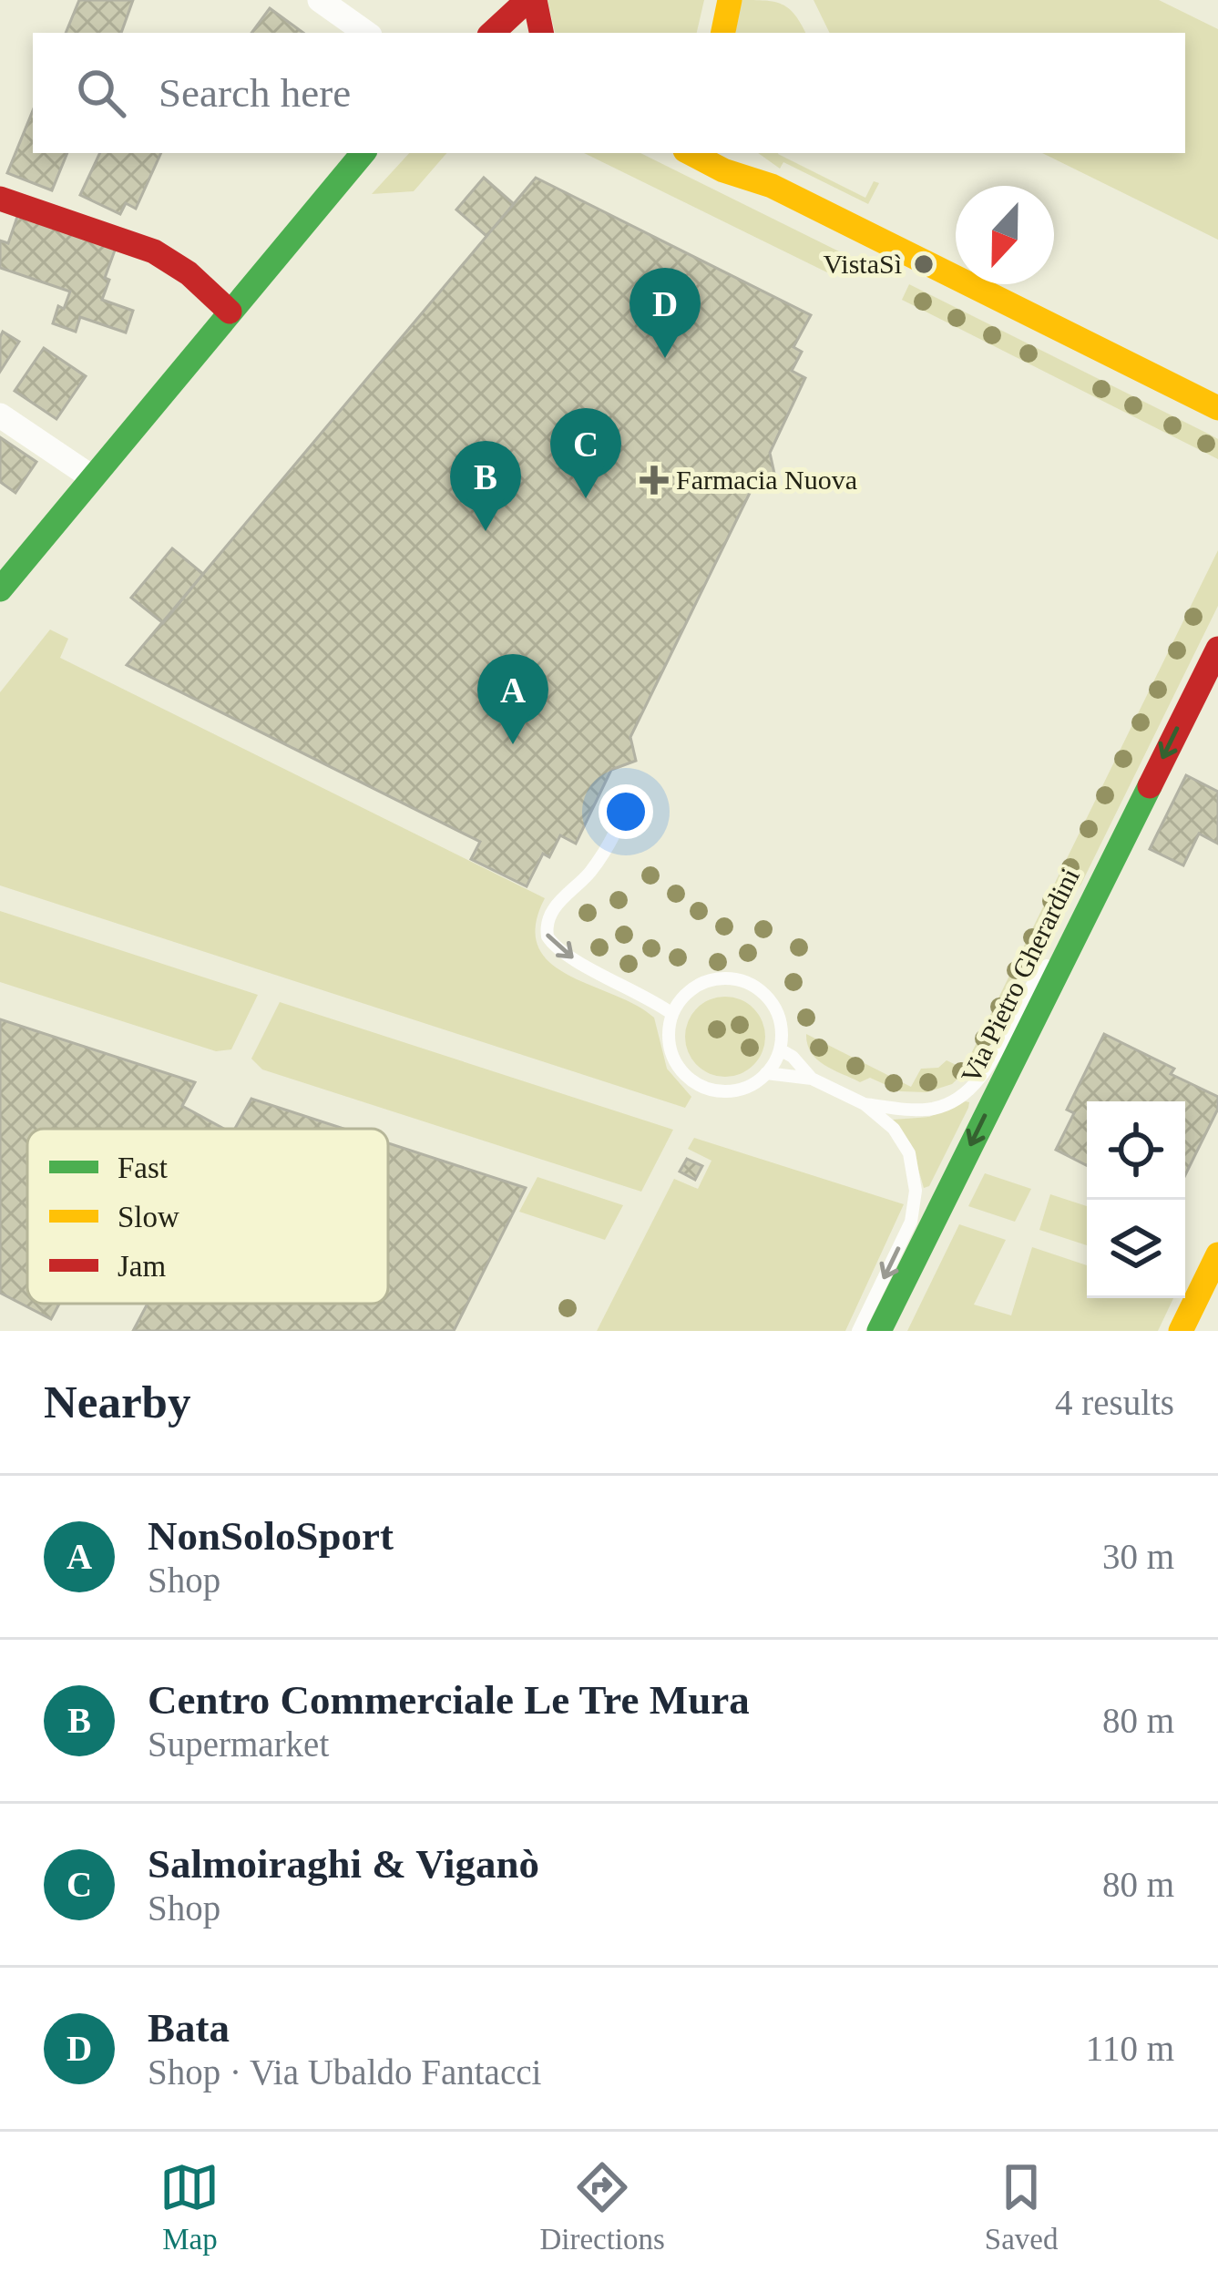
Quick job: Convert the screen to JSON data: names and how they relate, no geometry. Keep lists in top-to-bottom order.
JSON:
{
  "streets": {
    "street": ["Via Pietro Gherardini"]
  },
  "one_way": ["Via Pietro Gherardini"],
  "places": {
    "other": ["VistaSì"],
    "health": ["Farmacia Nuova"]
  },
  "legend": ["Fast", "Slow", "Jam"],
  "north": "bottom",
  "page": {
    "search": "Search here",
    "pins": [
      "D",
      "C",
      "B",
      "A"
    ],
    "heading": ["Nearby", "4 results"],
    "list": [
      {
        "mark": "A",
        "name": "NonSoloSport",
        "note": "Shop",
        "value": "30 m"
      },
      {
        "mark": "B",
        "name": "Centro Commerciale Le Tre Mura",
        "note": "Supermarket",
        "value": "80 m"
      },
      {
        "mark": "C",
        "name": "Salmoiraghi & Viganò",
        "note": "Shop",
        "value": "80 m"
      },
      {
        "mark": "D",
        "name": "Bata",
        "note": "Shop · Via Ubaldo Fantacci",
        "value": "110 m"
      }
    ],
    "nav": ["Map", "Directions", "Saved"]
  }
}
